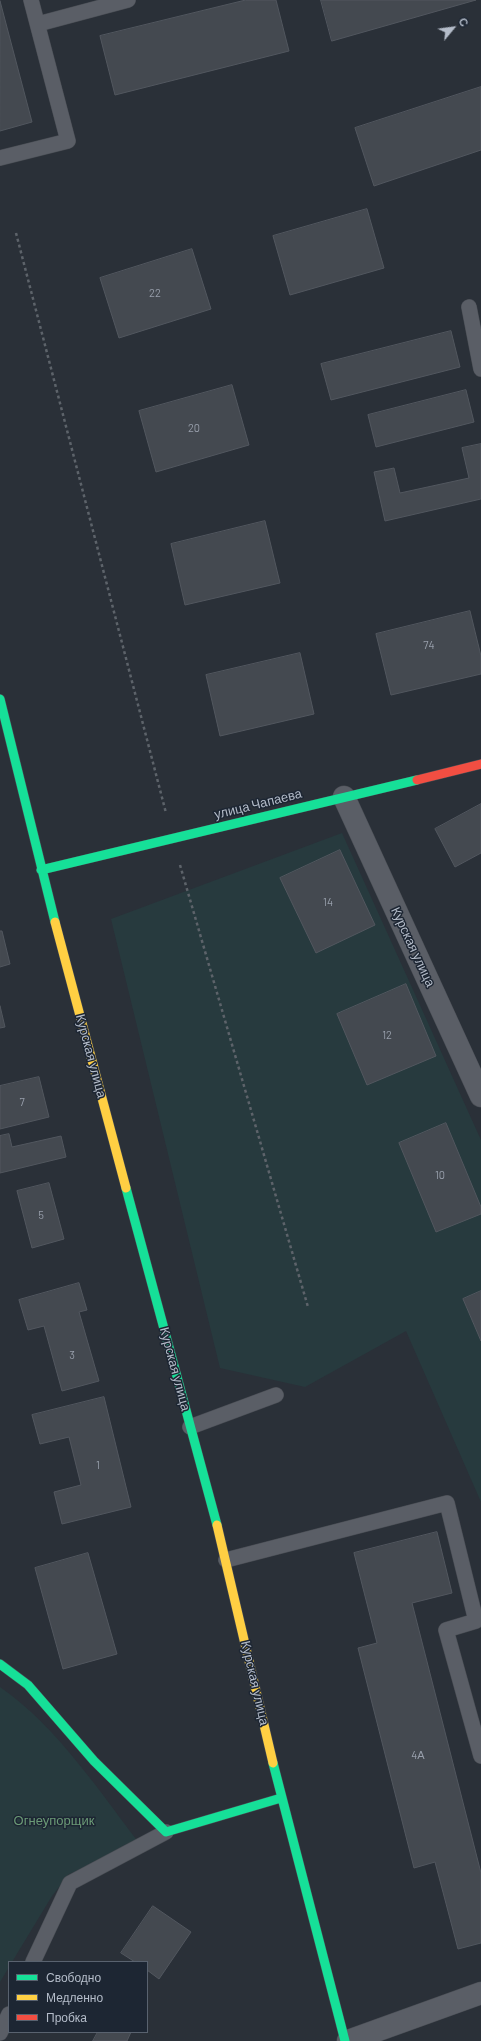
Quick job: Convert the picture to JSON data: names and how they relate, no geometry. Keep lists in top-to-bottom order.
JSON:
{
  "streets": {
    "street": ["улица Чапаева", "Курская улица"]
  },
  "crossings": [
    ["улица Чапаева", "Курская улица"]
  ],
  "parks": ["Огнеупорщик"],
  "house_numbers": [
    "22",
    "20",
    "74",
    "14",
    "12",
    "7",
    "10",
    "5",
    "3",
    "1",
    "4А"
  ],
  "legend": ["Свободно", "Медленно", "Пробка"],
  "north": "top right"
}
